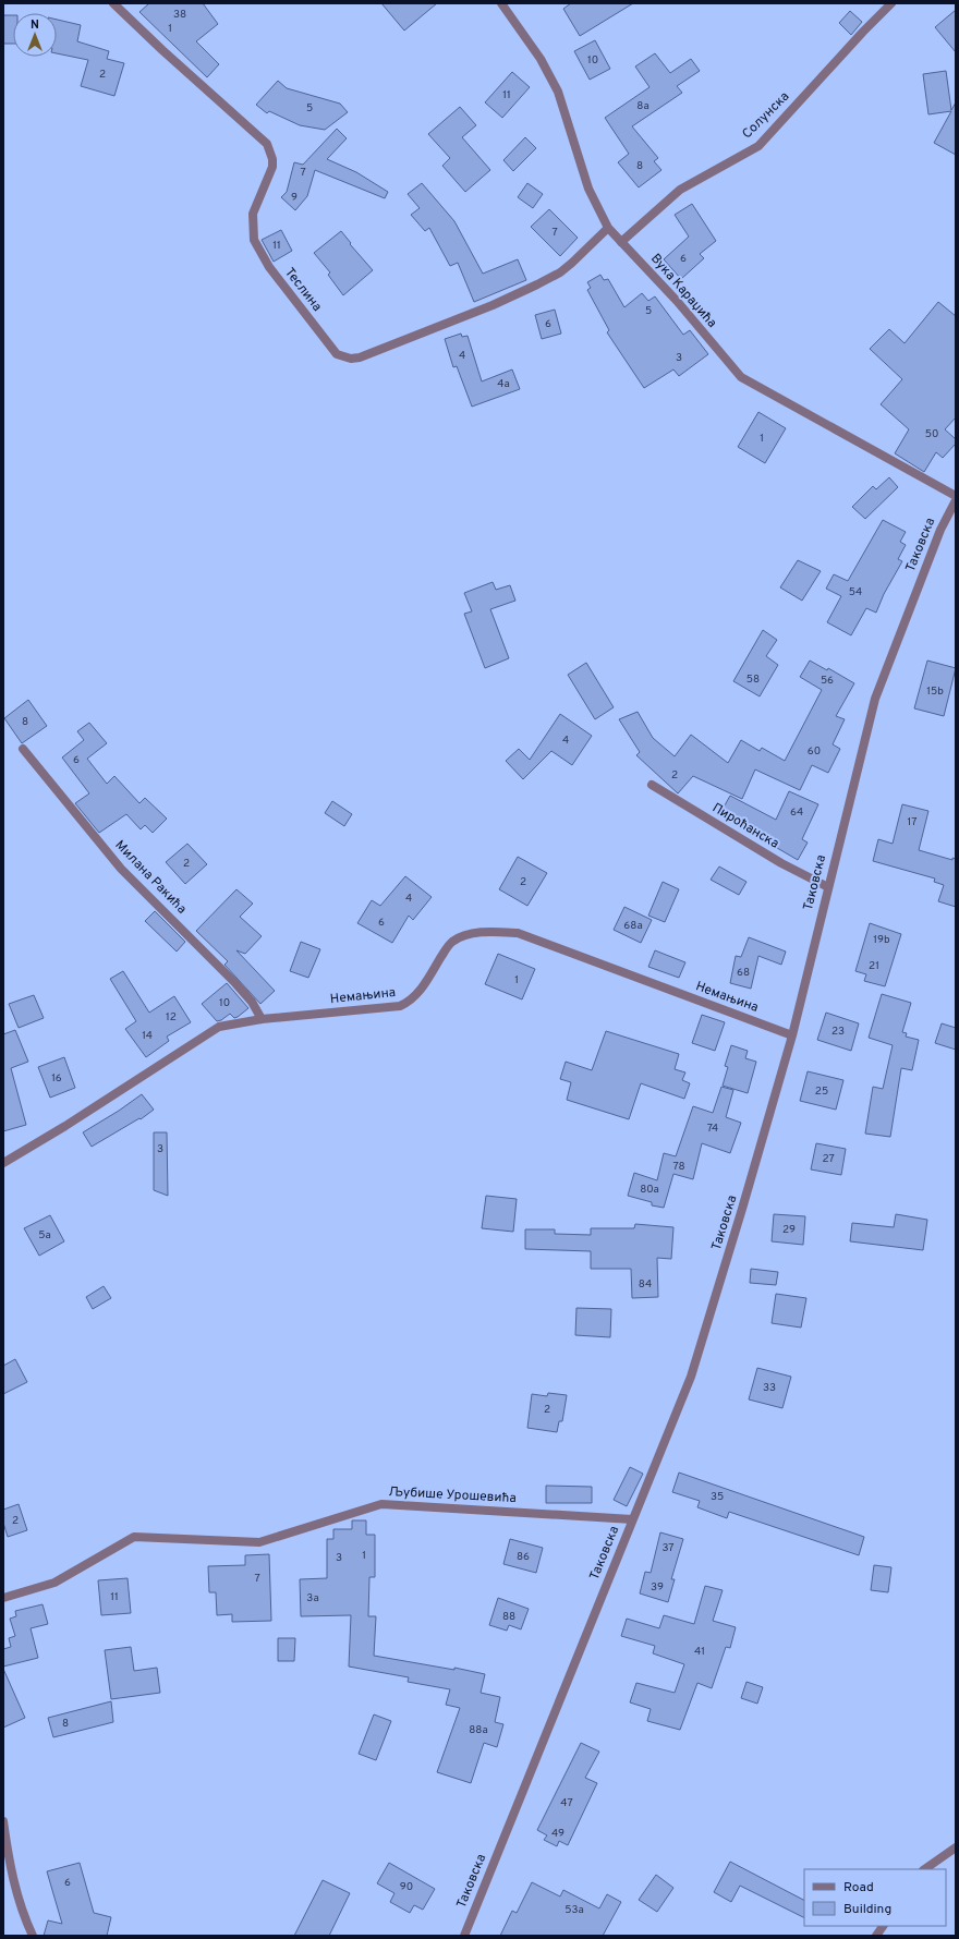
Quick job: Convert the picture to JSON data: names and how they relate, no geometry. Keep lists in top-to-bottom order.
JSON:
{
  "streets": {
    "street": [
      "Солунска",
      "Теслина",
      "Вука Караџића",
      "Таковска",
      "Пироћанска",
      "Милана Ракића",
      "Немањина",
      "Љубише Урошевића"
    ]
  },
  "crossings": [
    ["Солунска", "Вука Караџића"],
    ["Теслина", "Вука Караџића"],
    ["Таковска", "Пироћанска"],
    ["Таковска", "Немањина"],
    ["Таковска", "Љубише Урошевића"],
    ["Милана Ракића", "Немањина"]
  ],
  "house_numbers": [
    "38",
    "1",
    "10",
    "2",
    "11",
    "8a",
    "5",
    "8",
    "7",
    "9",
    "7",
    "11",
    "6",
    "5",
    "6",
    "4",
    "3",
    "4a",
    "50",
    "1",
    "54",
    "58",
    "56",
    "15b",
    "8",
    "4",
    "60",
    "6",
    "2",
    "64",
    "17",
    "2",
    "2",
    "4",
    "6",
    "68a",
    "19b",
    "21",
    "68",
    "1",
    "10",
    "12",
    "23",
    "14",
    "16",
    "25",
    "74",
    "3",
    "27",
    "78",
    "80a",
    "29",
    "5a",
    "84",
    "33",
    "2",
    "35",
    "2",
    "37",
    "1",
    "86",
    "3",
    "7",
    "39",
    "11",
    "3a",
    "88",
    "41",
    "8",
    "88a",
    "47",
    "49",
    "6",
    "90",
    "53a"
  ],
  "legend": ["Road", "Building"],
  "north": "top"
}
